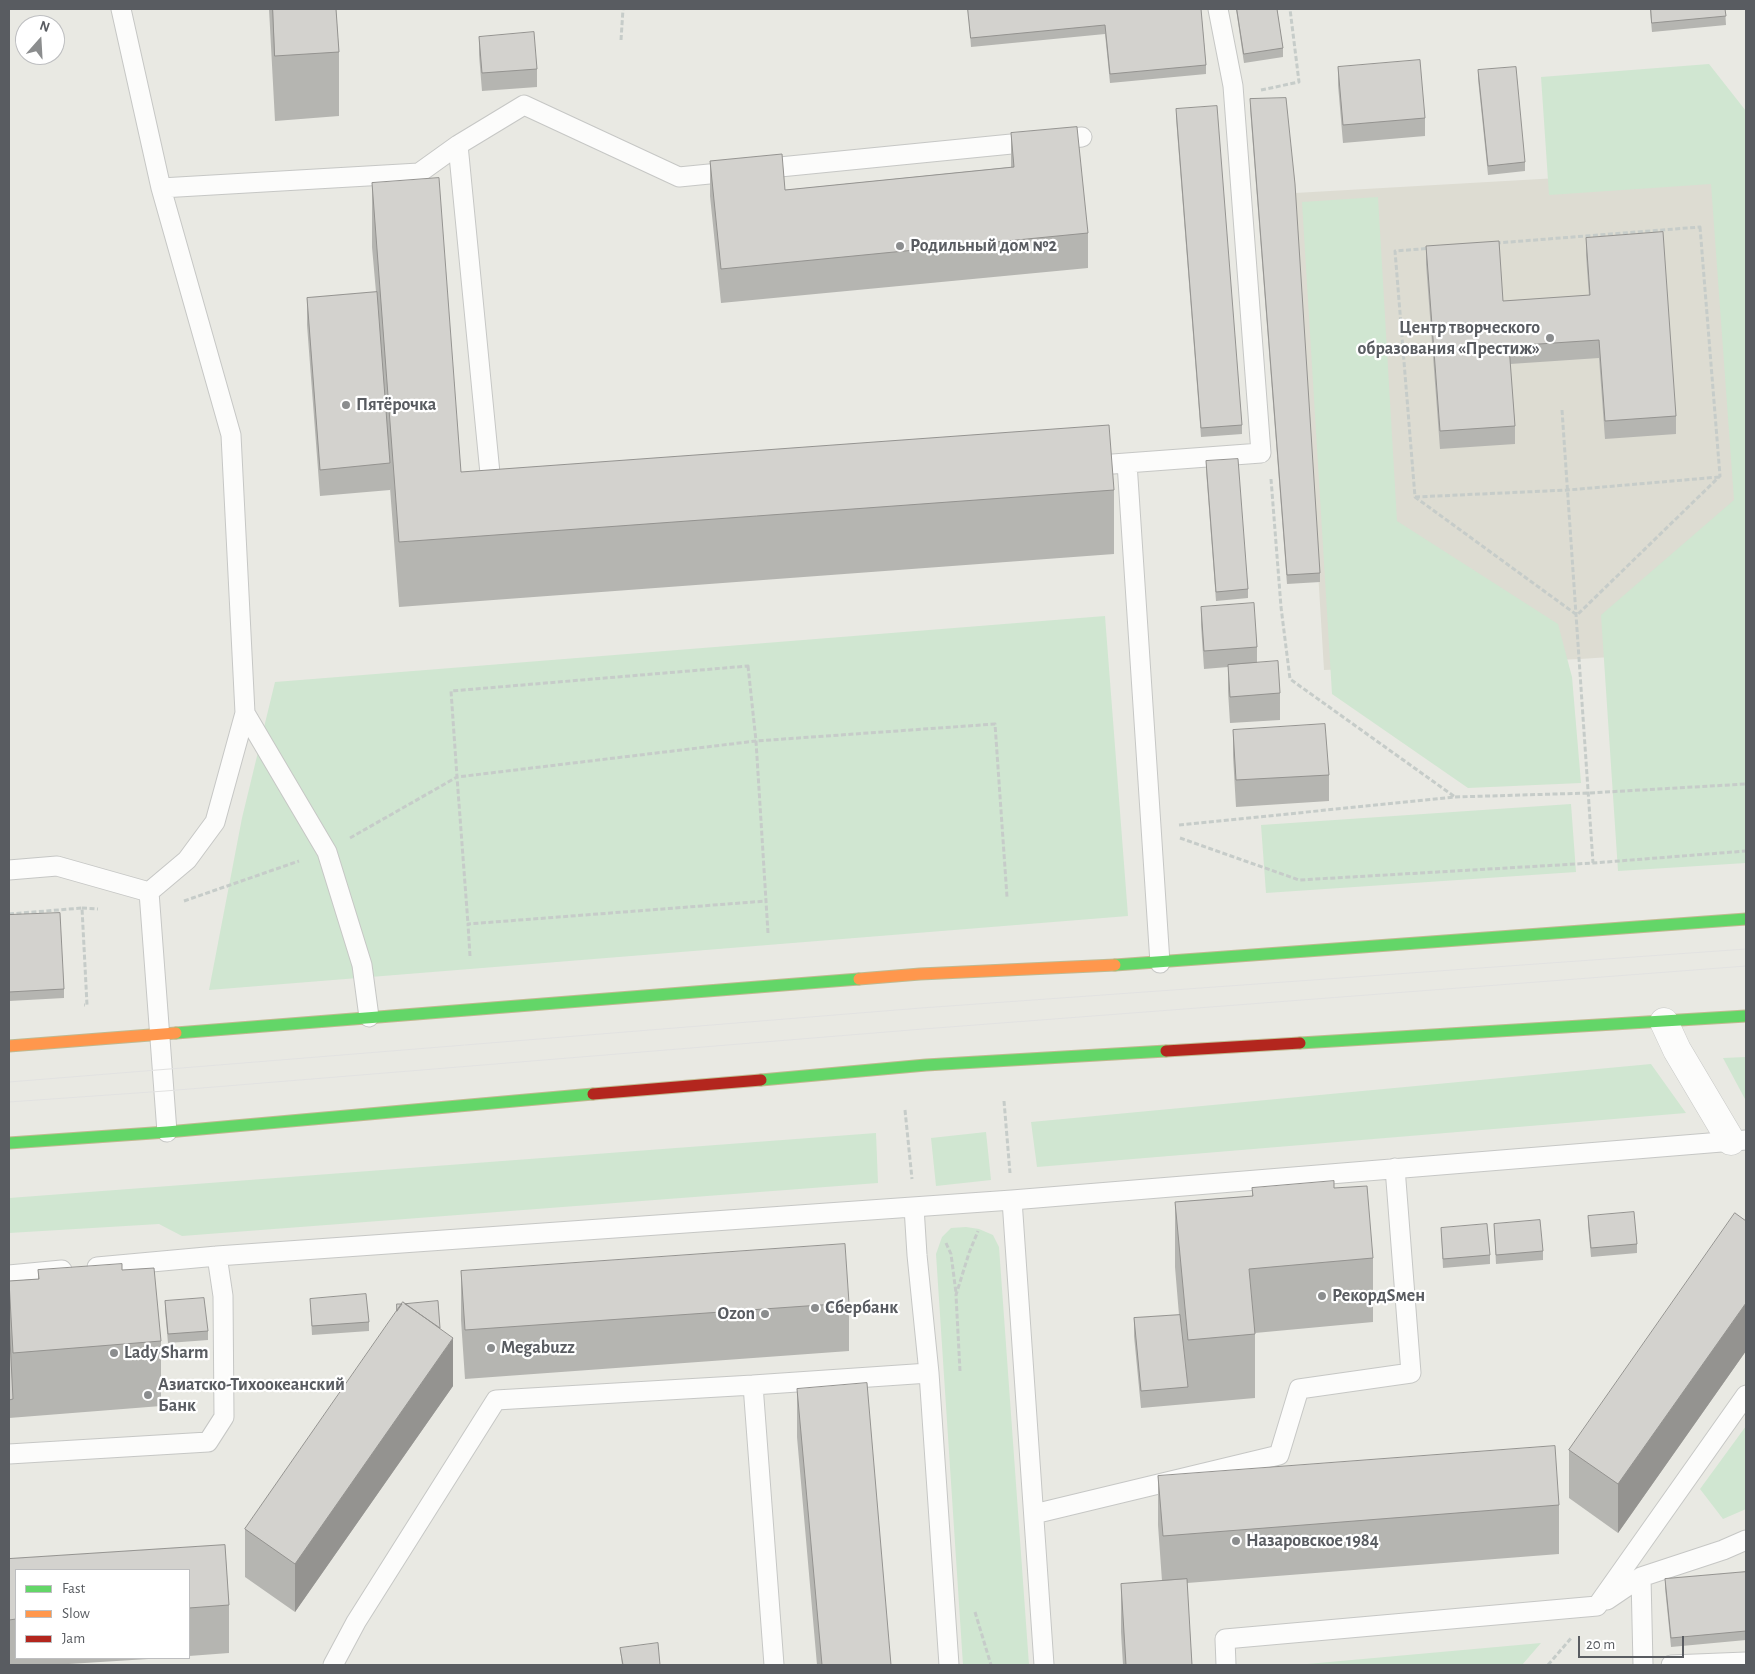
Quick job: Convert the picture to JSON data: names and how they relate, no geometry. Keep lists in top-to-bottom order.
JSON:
{
  "places": [
    "Родильный дом №2",
    "Центр творческого образования «Престиж»",
    "Пятёрочка",
    "РекордSмен",
    "Сбербанк",
    "Ozon",
    "Megabuzz",
    "Lady Sharm",
    "Азиатско-Тихоокеанский Банк",
    "Назаровское 1984"
  ],
  "legend": ["Fast", "Slow", "Jam"],
  "scale_bar": "20 m",
  "north": "top"
}
